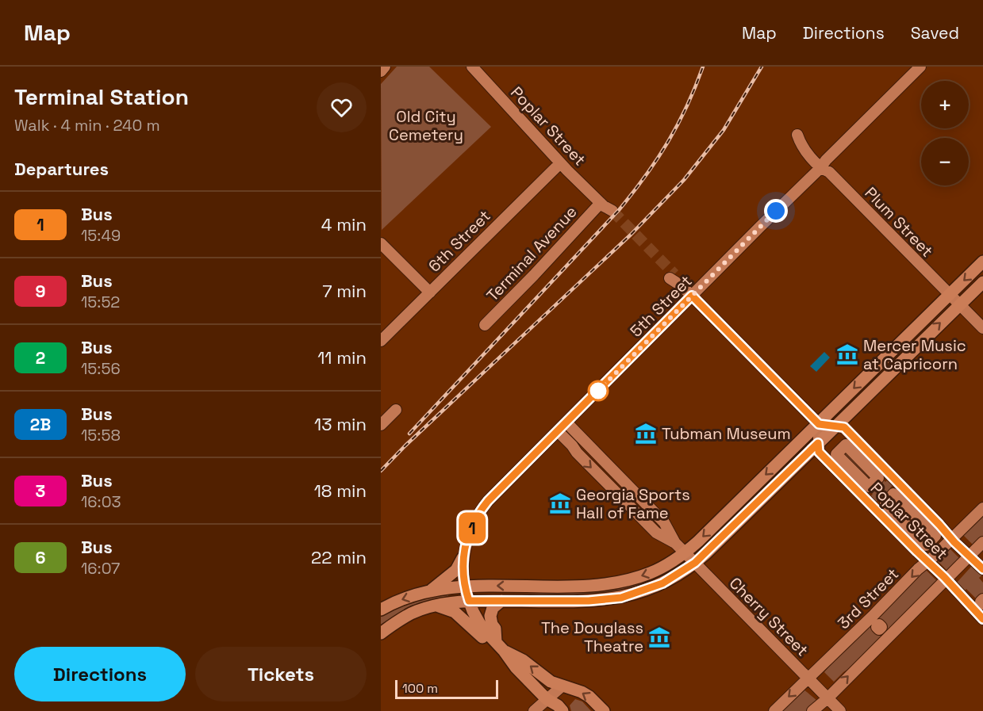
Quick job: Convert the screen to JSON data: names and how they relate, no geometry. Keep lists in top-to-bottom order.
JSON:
{
  "streets": {
    "street": [
      "Poplar Street",
      "Plum Street",
      "6th Street",
      "Terminal Avenue",
      "5th Street",
      "3rd Street",
      "Cherry Street"
    ]
  },
  "crossings": [
    ["Poplar Street", "6th Street"],
    ["Poplar Street", "Terminal Avenue"],
    ["Poplar Street", "3rd Street"],
    ["Plum Street", "5th Street"],
    ["5th Street", "Cherry Street"],
    ["3rd Street", "Cherry Street"]
  ],
  "parks": ["Old City Cemetery"],
  "places": {
    "museum": [
      "Mercer Music at Capricorn",
      "Tubman Museum",
      "Georgia Sports Hall of Fame",
      "The Douglass Theatre"
    ]
  },
  "lines": ["bus line 1"],
  "scale_bar": "100 m",
  "page": {
    "header": "Map",
    "nav": ["Map", "Directions", "Saved"],
    "heading": [
      ["Terminal Station", "Walk · 4 min · 240 m"],
      "Departures"
    ],
    "on_map": "1",
    "map_buttons": ["+", "−"],
    "list": [
      {
        "mark": "1",
        "name": "Bus",
        "note": "15:49",
        "value": "4 min"
      },
      {
        "mark": "9",
        "name": "Bus",
        "note": "15:52",
        "value": "7 min"
      },
      {
        "mark": "2",
        "name": "Bus",
        "note": "15:56",
        "value": "11 min"
      },
      {
        "mark": "2B",
        "name": "Bus",
        "note": "15:58",
        "value": "13 min"
      },
      {
        "mark": "3",
        "name": "Bus",
        "note": "16:03",
        "value": "18 min"
      },
      {
        "mark": "6",
        "name": "Bus",
        "note": "16:07",
        "value": "22 min"
      }
    ],
    "buttons": ["Directions", "Tickets"],
    "scale": "100 m"
  }
}
